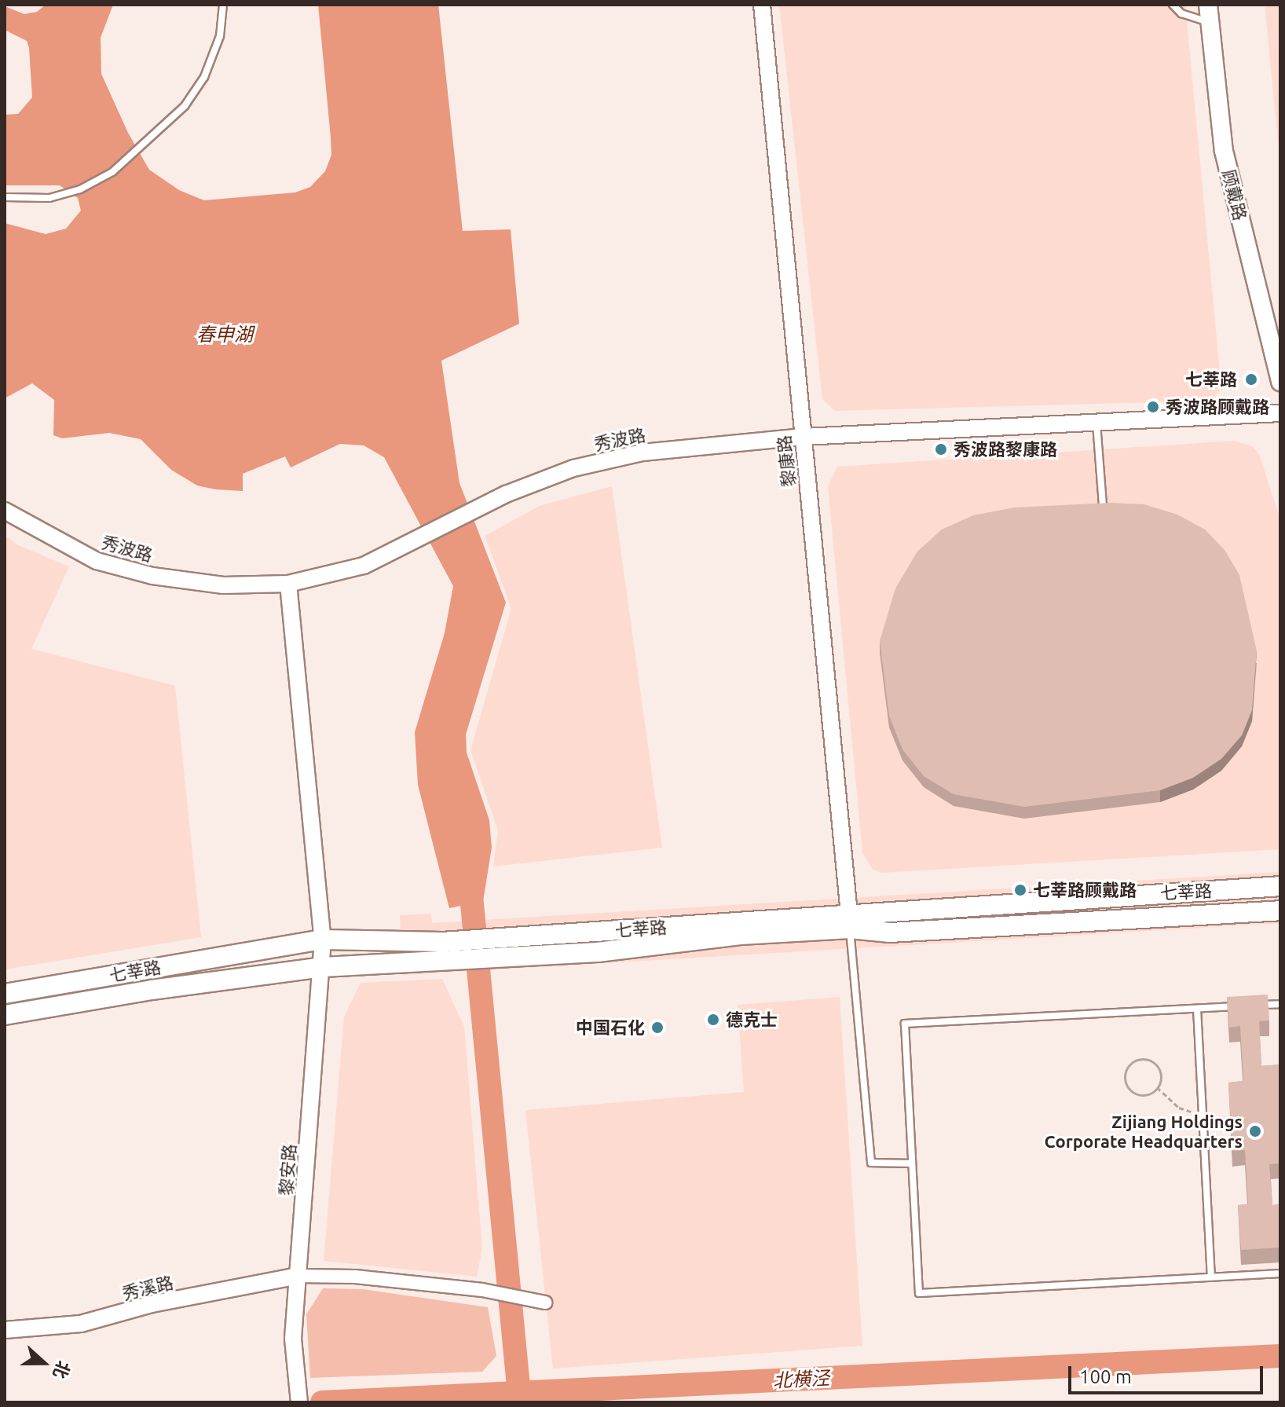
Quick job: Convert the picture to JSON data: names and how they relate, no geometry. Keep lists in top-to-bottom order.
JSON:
{
  "streets": {
    "main road": ["顾戴路", "七莘路"],
    "street": [
      "秀波路",
      "黎康路",
      "黎安路",
      "秀溪路"
    ]
  },
  "crossings": [
    ["秀波路", "黎康路"],
    ["秀波路", "黎安路"],
    ["黎康路", "七莘路"],
    ["七莘路", "黎安路"],
    ["黎安路", "秀溪路"]
  ],
  "water": ["春申湖", "北横泾"],
  "places": [
    "七莘路",
    "秀波路顾戴路",
    "秀波路黎康路",
    "七莘路顾戴路",
    "德克士",
    "中国石化",
    "Zijiang Holdings Corporate Headquarters"
  ],
  "scale_bar": "100 m",
  "north": "right"
}
